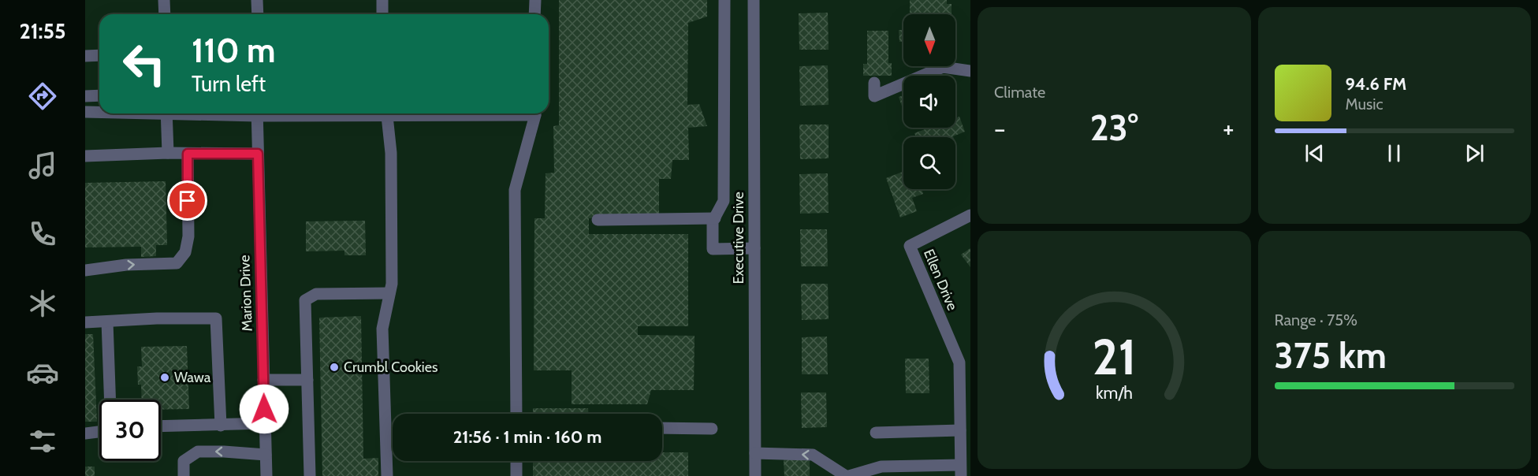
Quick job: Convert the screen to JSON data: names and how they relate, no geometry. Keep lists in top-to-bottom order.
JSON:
{
  "streets": {
    "street": ["Executive Drive", "Ellen Drive", "Marion Drive"]
  },
  "places": ["Crumbl Cookies", "Wawa"],
  "north": "bottom",
  "page": {
    "tabs": "21:55",
    "tile": [
      "Climate",
      ["Range · 75%", "375 km"]
    ],
    "turn": ["110 m", "Turn left"],
    "song": ["94.6 FM", "Music"],
    "heat": ["−", "23°", "+"],
    "limit": "30",
    "trip": "21:56 · 1 min · 160 m",
    "gauge": ["21", "km/h"]
  }
}
